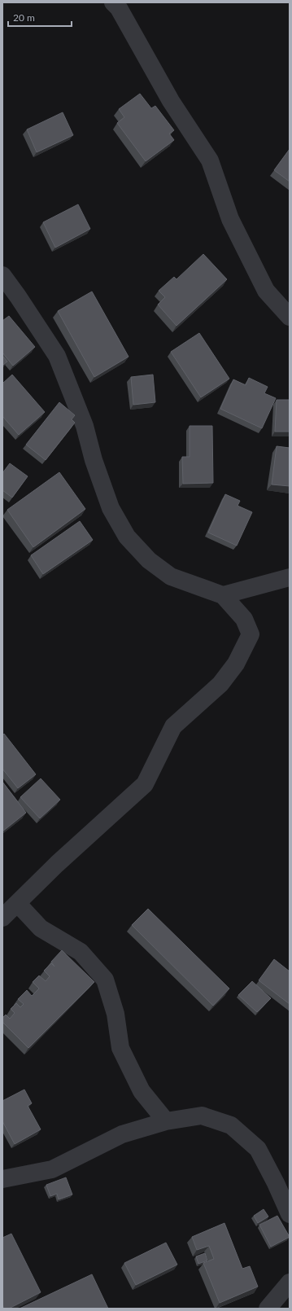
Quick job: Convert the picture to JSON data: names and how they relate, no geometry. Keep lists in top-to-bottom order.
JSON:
{
  "scale_bar": "20 m"
}
